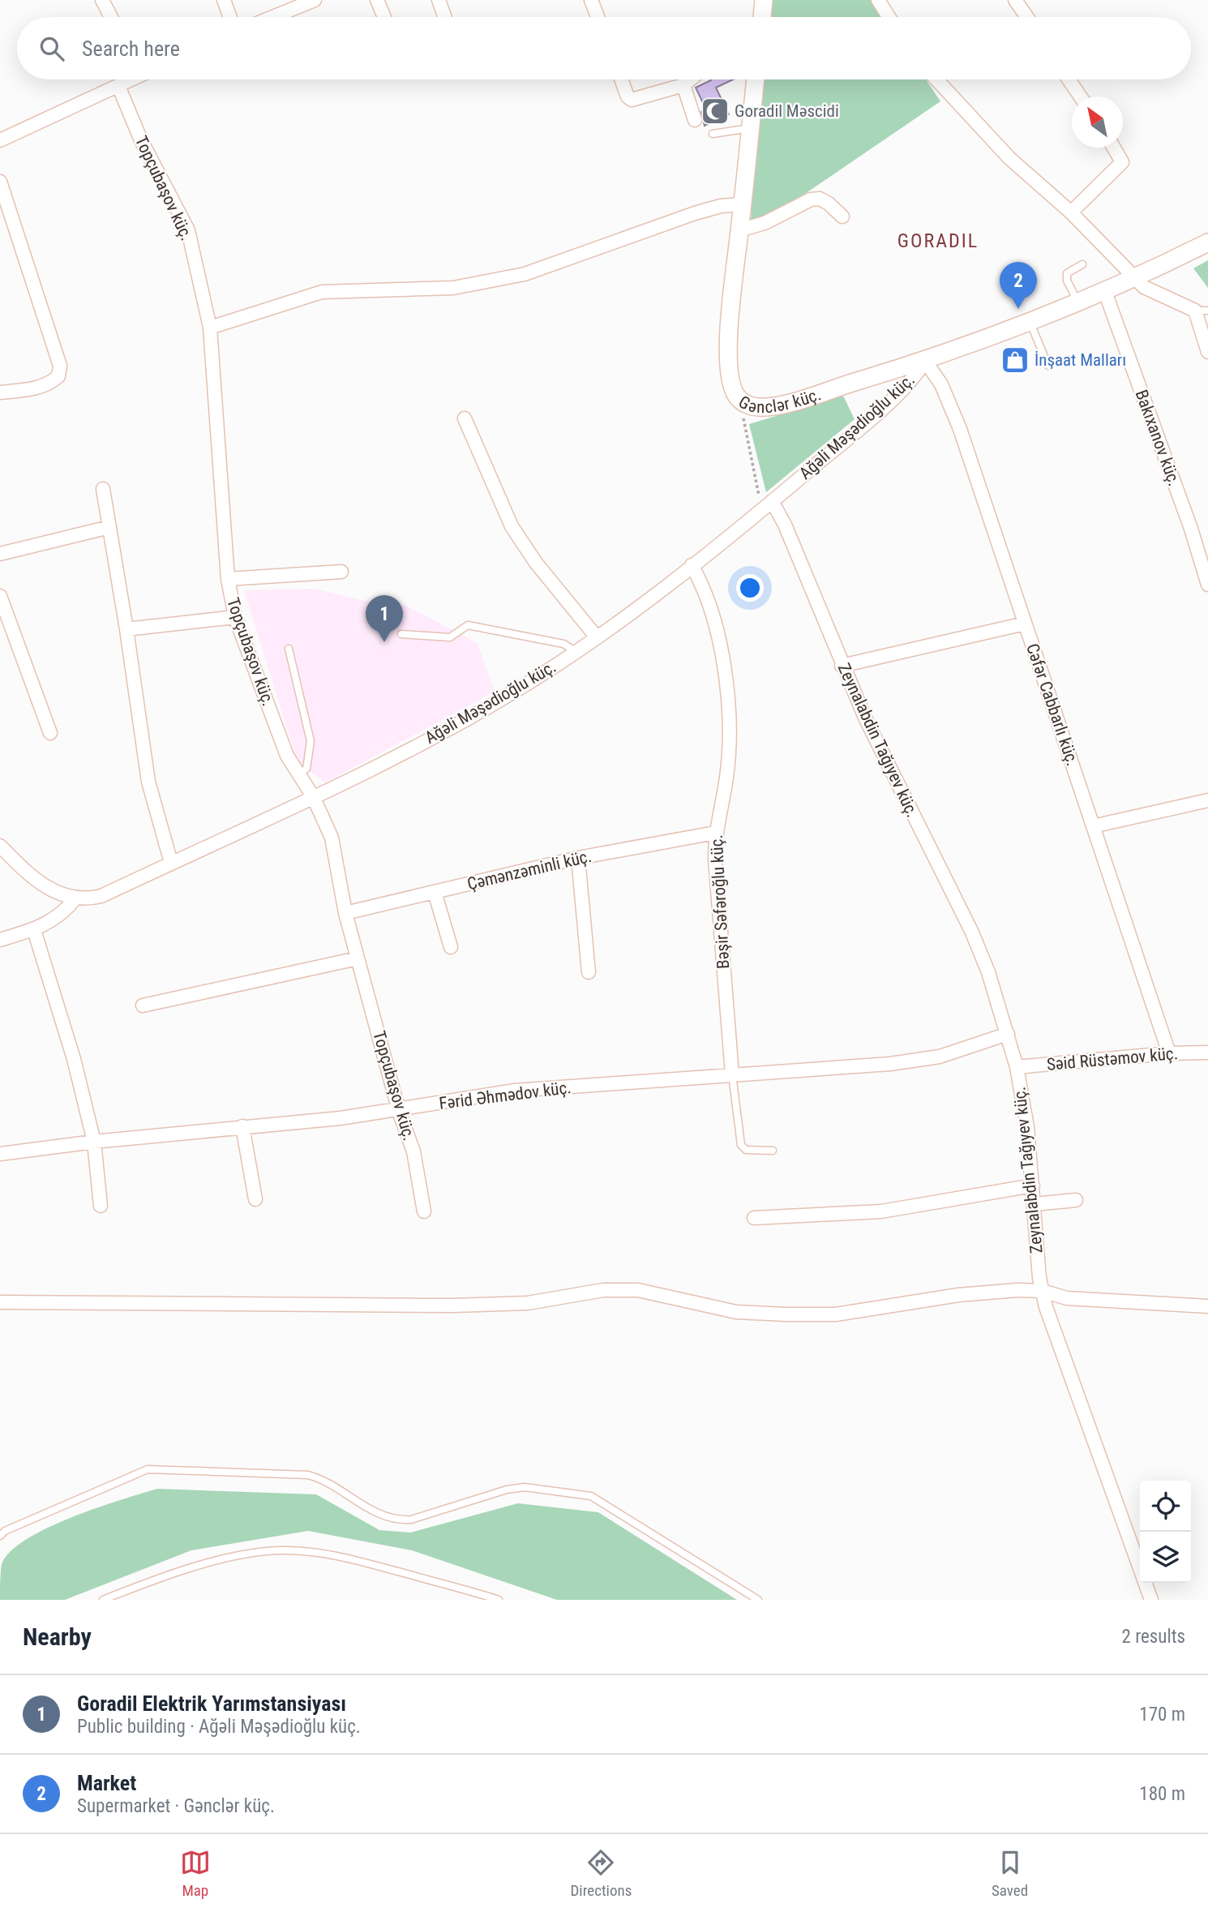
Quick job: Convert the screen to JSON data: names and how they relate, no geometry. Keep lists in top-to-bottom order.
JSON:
{
  "streets": {
    "street": [
      "Topçubaşov küç.",
      "Gənclər küç.",
      "Ağəli Məşədioğlu küç.",
      "Bakıxanov küç.",
      "Cəfər Cabbarlı küç.",
      "Zeynalabdin Tağıyev küç.",
      "Çəmənzəminli küç.",
      "Bəşir Səfəroğlu küç.",
      "Səid Rüstəmov küç.",
      "Fərid Əhmədov küç."
    ]
  },
  "crossings": [
    ["Topçubaşov küç.", "Ağəli Məşədioğlu küç."],
    ["Topçubaşov küç.", "Çəmənzəminli küç."],
    ["Topçubaşov küç.", "Fərid Əhmədov küç."],
    ["Gənclər küç.", "Ağəli Məşədioğlu küç."],
    ["Gənclər küç.", "Bakıxanov küç."],
    ["Gənclər küç.", "Cəfər Cabbarlı küç."],
    ["Ağəli Məşədioğlu küç.", "Cəfər Cabbarlı küç."],
    ["Ağəli Məşədioğlu küç.", "Zeynalabdin Tağıyev küç."],
    ["Ağəli Məşədioğlu küç.", "Bəşir Səfəroğlu küç."],
    ["Cəfər Cabbarlı küç.", "Səid Rüstəmov küç."],
    ["Zeynalabdin Tağıyev küç.", "Səid Rüstəmov küç."],
    ["Zeynalabdin Tağıyev küç.", "Fərid Əhmədov küç."],
    ["Çəmənzəminli küç.", "Bəşir Səfəroğlu küç."],
    ["Bəşir Səfəroğlu küç.", "Fərid Əhmədov küç."]
  ],
  "districts": ["GORADIL"],
  "places": {
    "mosque": ["Goradil Məscidi"],
    "shop": ["İnşaat Malları"]
  },
  "north": "top left",
  "page": {
    "search": "Search here",
    "pins": ["2", "1"],
    "heading": ["Nearby", "2 results"],
    "list": [
      {
        "mark": "1",
        "name": "Goradil Elektrik Yarımstansiyası",
        "note": "Public building · Ağəli Məşədioğlu küç.",
        "value": "170 m"
      },
      {
        "mark": "2",
        "name": "Market",
        "note": "Supermarket · Gənclər küç.",
        "value": "180 m"
      }
    ],
    "nav": ["Map", "Directions", "Saved"]
  }
}
